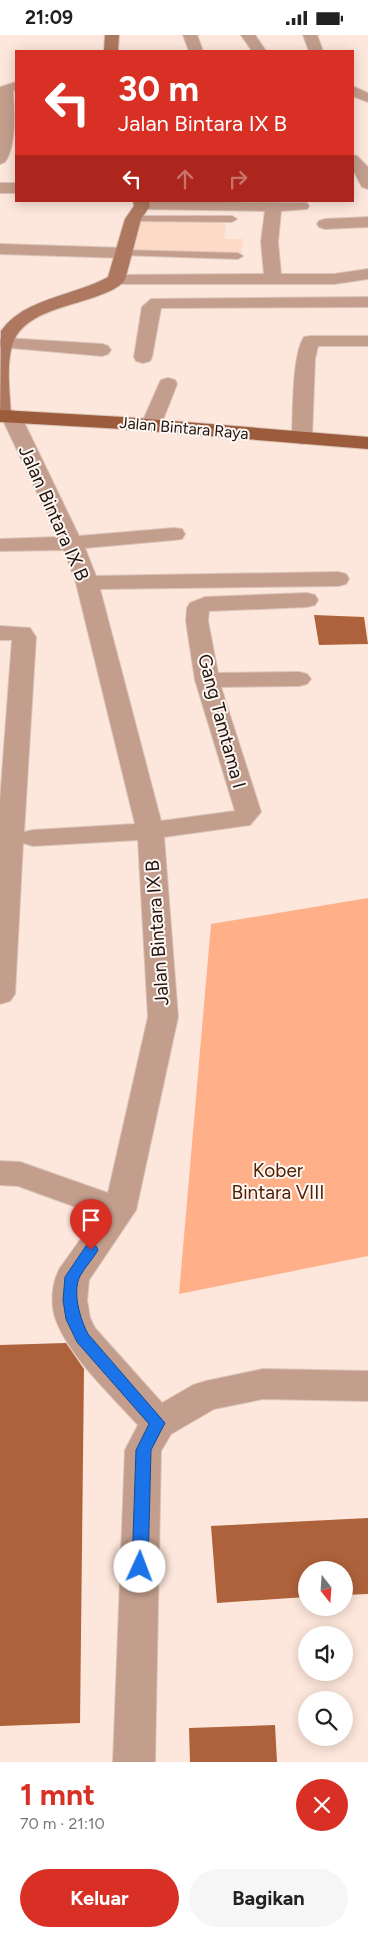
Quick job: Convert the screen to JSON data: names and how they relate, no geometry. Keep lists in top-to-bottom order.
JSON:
{
  "streets": {
    "main road": ["Jalan Bintara Raya"],
    "street": ["Jalan Bintara IX B", "Gang Tamtama I"]
  },
  "crossings": [
    ["Jalan Bintara Raya", "Jalan Bintara IX B"],
    ["Jalan Bintara IX B", "Gang Tamtama I"]
  ],
  "parks": ["Kober Bintara VIII"],
  "north": "bottom",
  "page": {
    "status": "21:09",
    "turn": ["30 m", "Jalan Bintara IX B"],
    "heading": ["1 mnt", "70 m · 21:10"],
    "buttons": ["Keluar", "Bagikan"]
  }
}
